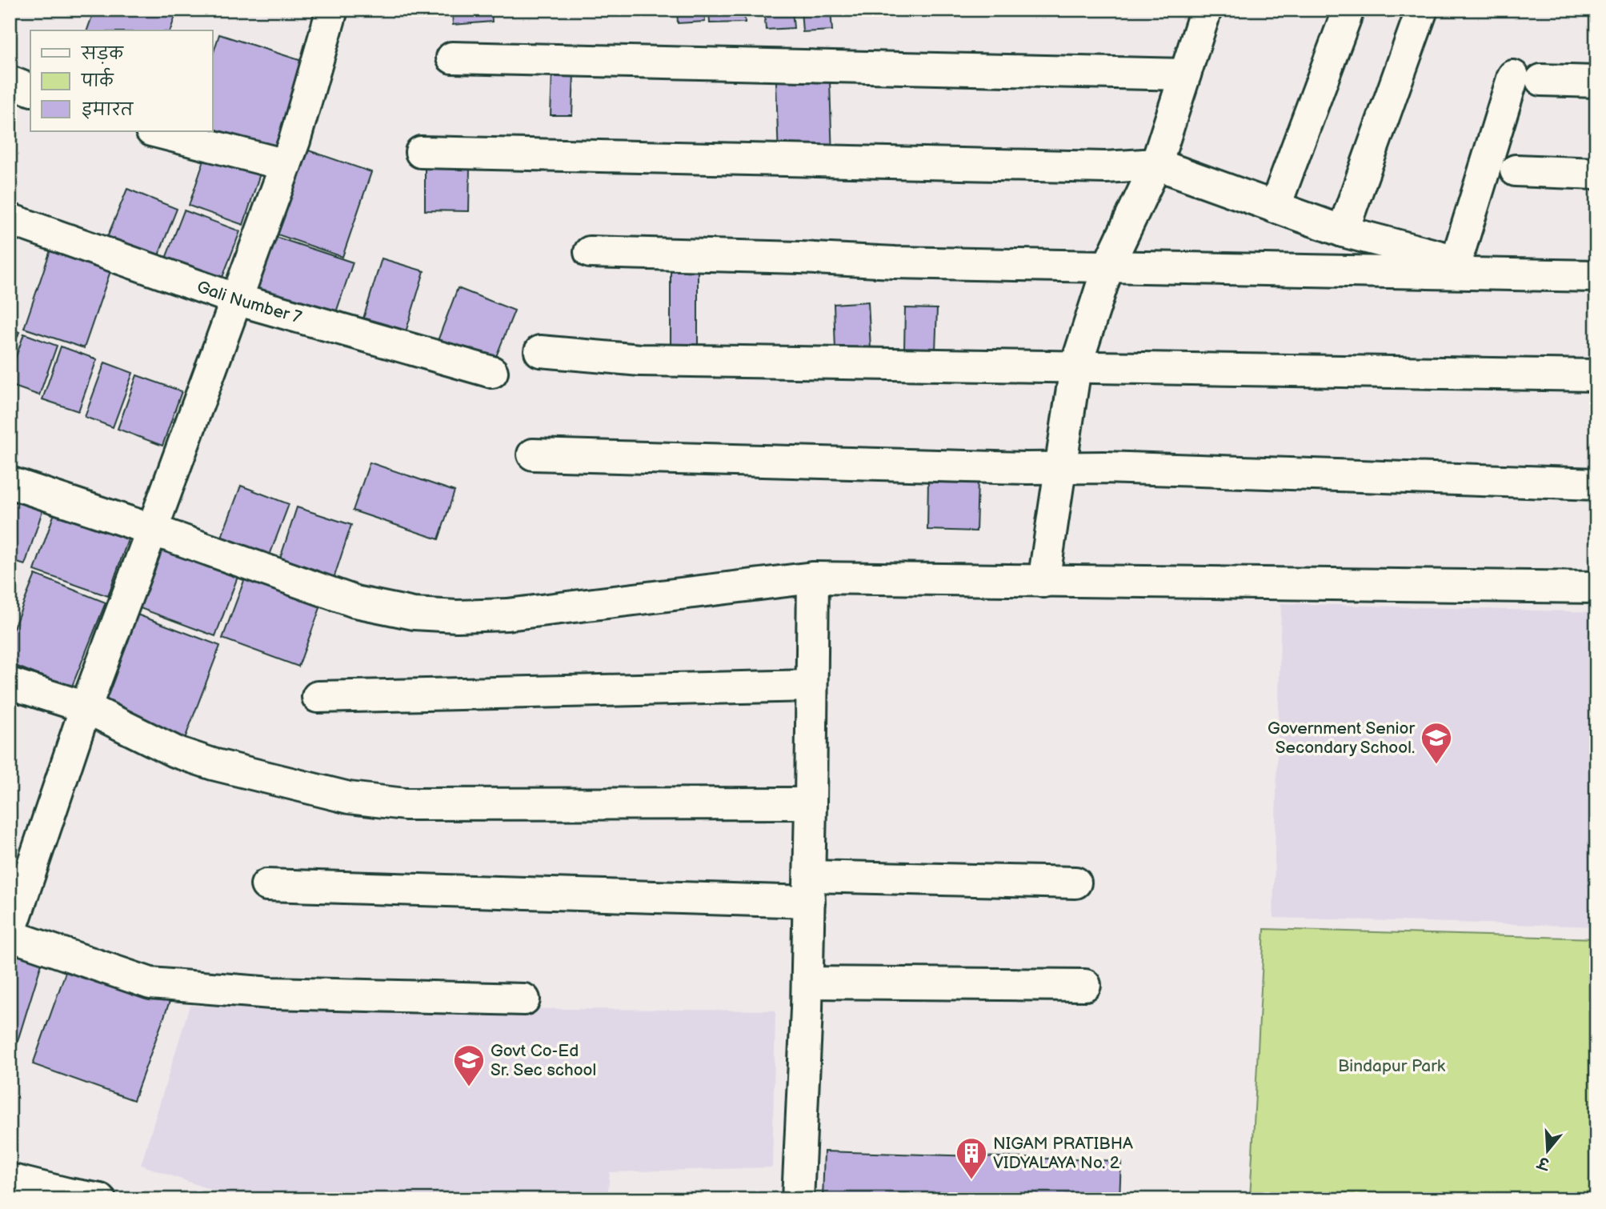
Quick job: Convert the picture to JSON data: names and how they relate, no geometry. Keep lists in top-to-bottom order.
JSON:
{
  "streets": {
    "street": ["Gali Number 7"]
  },
  "parks": ["Bindapur Park"],
  "places": {
    "school or university": ["Government Senior Secondary School.", "Govt Co-Ed Sr. Sec school"],
    "building": ["NIGAM PRATIBHA VIDYALAYA No. 2"]
  },
  "legend": ["सड़क", "पार्क", "इमारत"],
  "north": "bottom"
}
